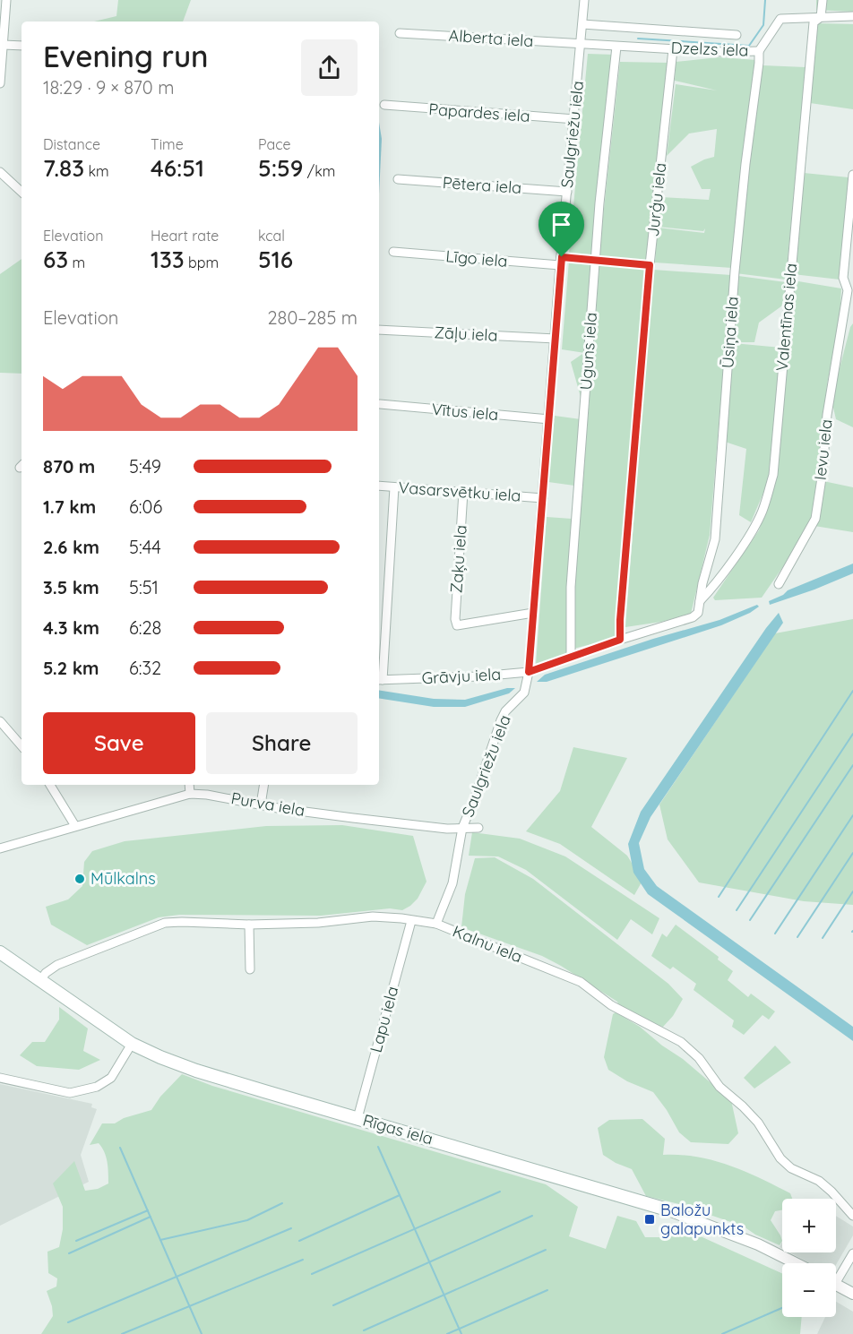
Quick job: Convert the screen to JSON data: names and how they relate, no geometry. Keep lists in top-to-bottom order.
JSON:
{
  "streets": {
    "main road": ["Rīgas iela"],
    "street": [
      "Alberta iela",
      "Dzelzs iela",
      "Papardes iela",
      "Saulgriežu iela",
      "Pētera iela",
      "Jurģu iela",
      "Līgo iela",
      "Valentīnas iela",
      "Ūsiņa iela",
      "Zāļu iela",
      "Uguns iela",
      "Vītus iela",
      "Ievu iela",
      "Vasarsvētku iela",
      "Zaķu iela",
      "Grāvju iela",
      "Purva iela",
      "Kalnu iela",
      "Lapu iela"
    ]
  },
  "crossings": [
    ["Alberta iela", "Dzelzs iela"],
    ["Alberta iela", "Saulgriežu iela"],
    ["Dzelzs iela", "Saulgriežu iela"],
    ["Dzelzs iela", "Jurģu iela"],
    ["Dzelzs iela", "Valentīnas iela"],
    ["Dzelzs iela", "Ūsiņa iela"],
    ["Dzelzs iela", "Uguns iela"],
    ["Papardes iela", "Saulgriežu iela"],
    ["Saulgriežu iela", "Pētera iela"],
    ["Saulgriežu iela", "Līgo iela"],
    ["Saulgriežu iela", "Zāļu iela"],
    ["Saulgriežu iela", "Vītus iela"],
    ["Saulgriežu iela", "Vasarsvētku iela"],
    ["Saulgriežu iela", "Zaķu iela"],
    ["Saulgriežu iela", "Grāvju iela"],
    ["Saulgriežu iela", "Purva iela"],
    ["Saulgriežu iela", "Kalnu iela"],
    ["Jurģu iela", "Līgo iela"],
    ["Jurģu iela", "Grāvju iela"],
    ["Līgo iela", "Uguns iela"],
    ["Valentīnas iela", "Ūsiņa iela"],
    ["Ūsiņa iela", "Grāvju iela"],
    ["Uguns iela", "Grāvju iela"],
    ["Vasarsvētku iela", "Zaķu iela"],
    ["Kalnu iela", "Lapu iela"],
    ["Kalnu iela", "Rīgas iela"],
    ["Lapu iela", "Rīgas iela"]
  ],
  "places": {
    "other": ["Mūlkalns"],
    "transit": ["Baložu galapunkts"]
  },
  "page": {
    "heading": ["Evening run", "18:29 · 9 × 870 m"],
    "stats": [
      ["Distance", "7.83 km"],
      ["Time", "46:51"],
      ["Pace", "5:59 /km"],
      ["Elevation", "63 m"],
      ["Heart rate", "133 bpm"],
      ["kcal", "516"]
    ],
    "chart": ["Elevation", "280–285 m"],
    "list": [
      {
        "name": "870 m",
        "note": "5:49"
      },
      {
        "name": "1.7 km",
        "note": "6:06"
      },
      {
        "name": "2.6 km",
        "note": "5:44"
      },
      {
        "name": "3.5 km",
        "note": "5:51"
      },
      {
        "name": "4.3 km",
        "note": "6:28"
      },
      {
        "name": "5.2 km",
        "note": "6:32"
      }
    ],
    "buttons": ["Save", "Share"],
    "map_buttons": ["+", "−"]
  }
}
